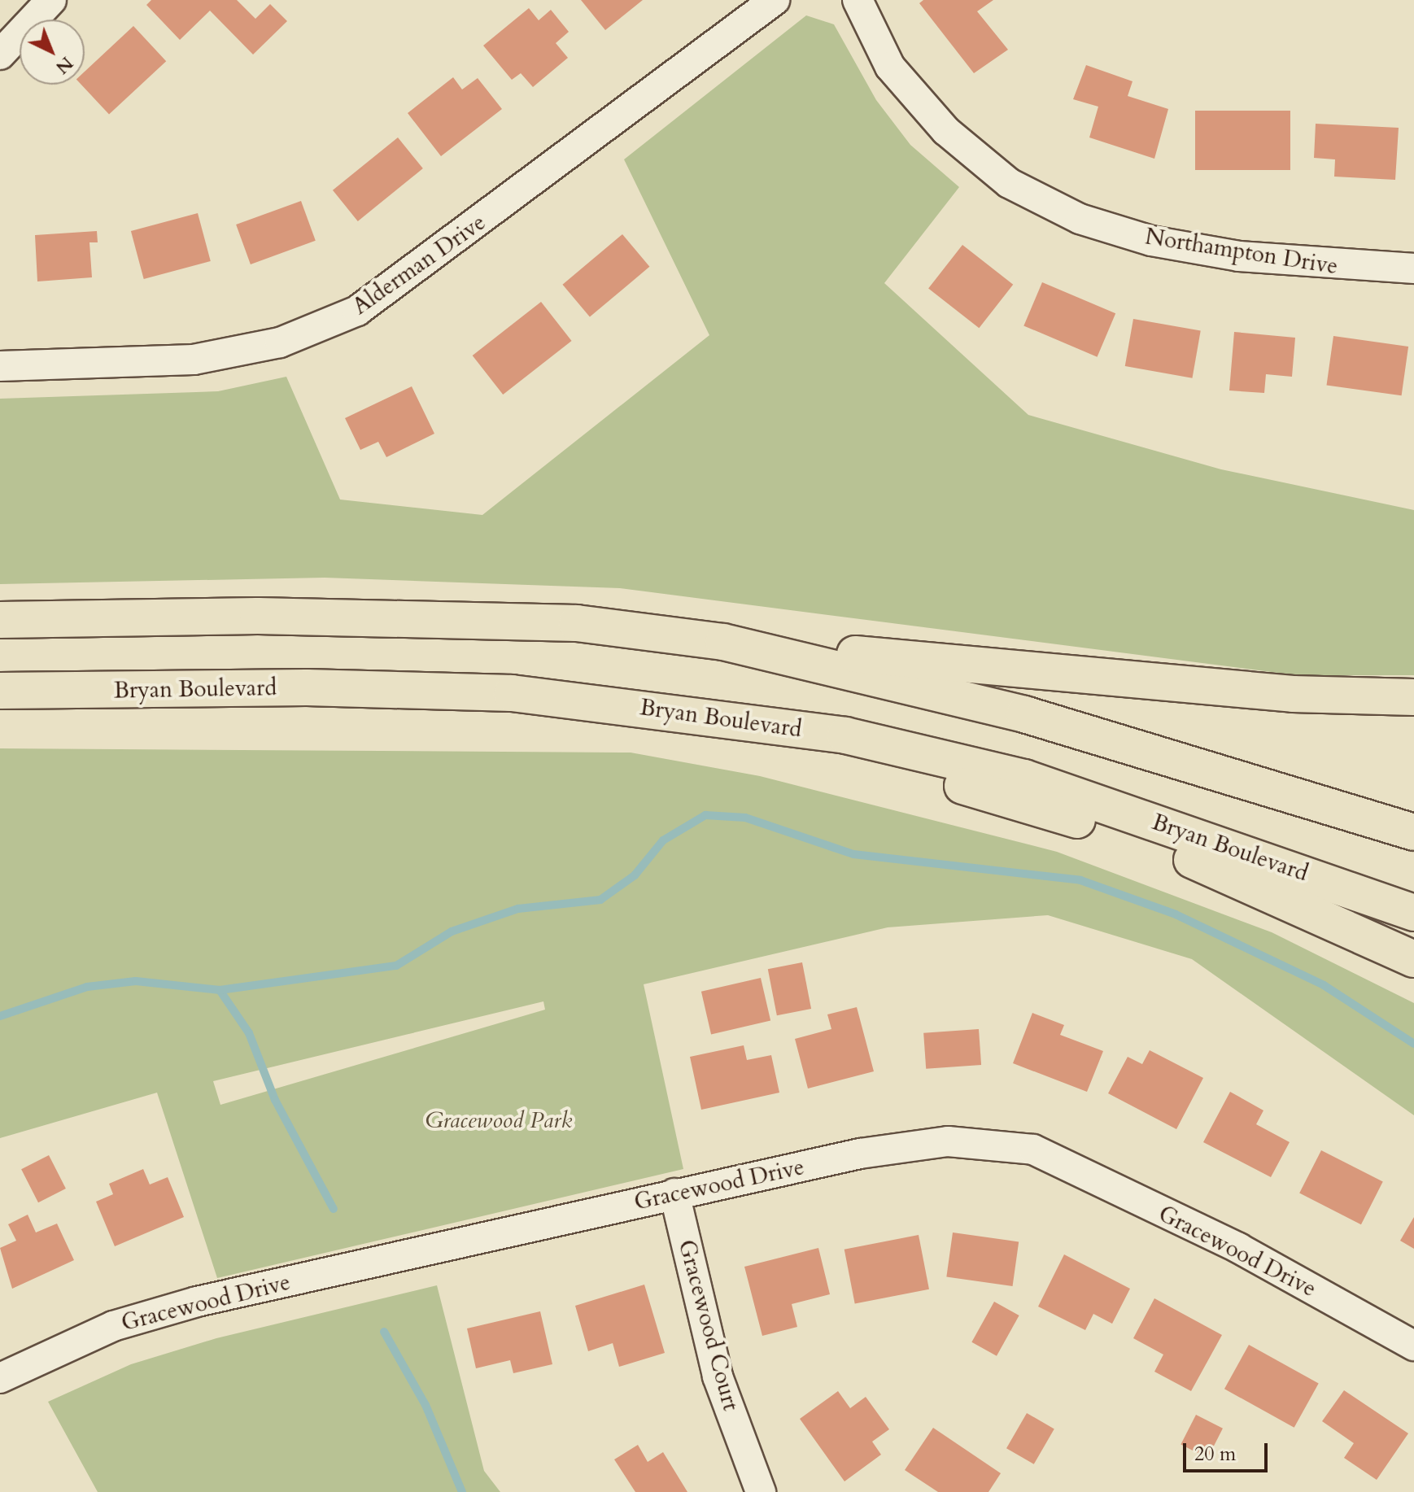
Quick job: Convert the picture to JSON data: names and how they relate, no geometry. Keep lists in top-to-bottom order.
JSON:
{
  "streets": {
    "highway": ["Bryan Boulevard"],
    "street": [
      "Northampton Drive",
      "Alderman Drive",
      "Gracewood Drive",
      "Gracewood Court"
    ]
  },
  "crossings": [
    ["Gracewood Drive", "Gracewood Court"]
  ],
  "parks": ["Gracewood Park"],
  "scale_bar": "20 m",
  "north": "bottom right"
}
